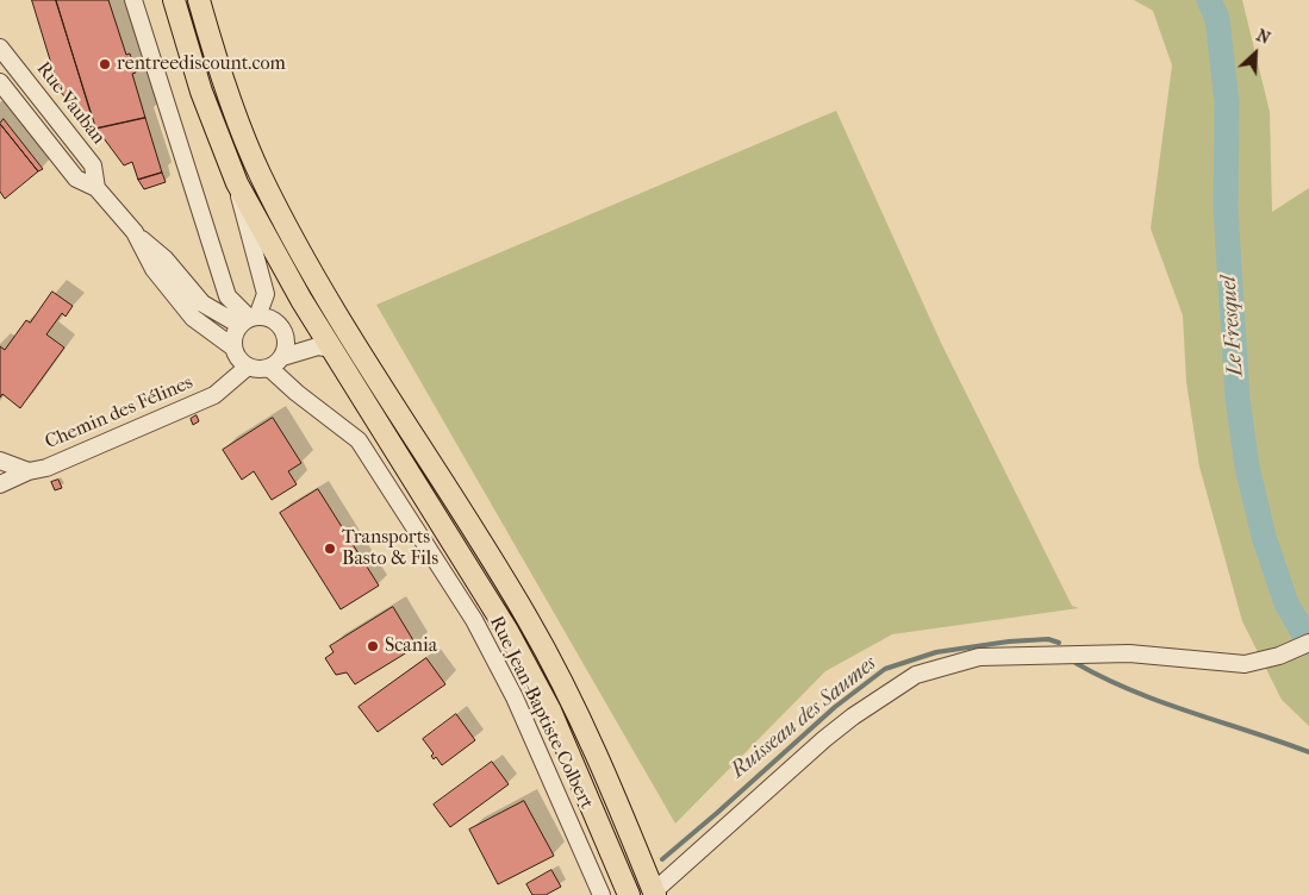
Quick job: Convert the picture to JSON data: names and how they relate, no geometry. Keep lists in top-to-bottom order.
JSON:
{
  "streets": {
    "street": ["Rue Vauban", "Chemin des Félines", "Rue Jean-Baptiste Colbert"]
  },
  "crossings": [
    ["Rue Vauban", "Chemin des Félines"],
    ["Rue Vauban", "Rue Jean-Baptiste Colbert"],
    ["Chemin des Félines", "Rue Jean-Baptiste Colbert"]
  ],
  "water": ["Le Fresquel", "Ruisseau des Saumes"],
  "places": ["rentreediscount.com", "Transports Basto & Fils", "Scania"],
  "north": "top right"
}
